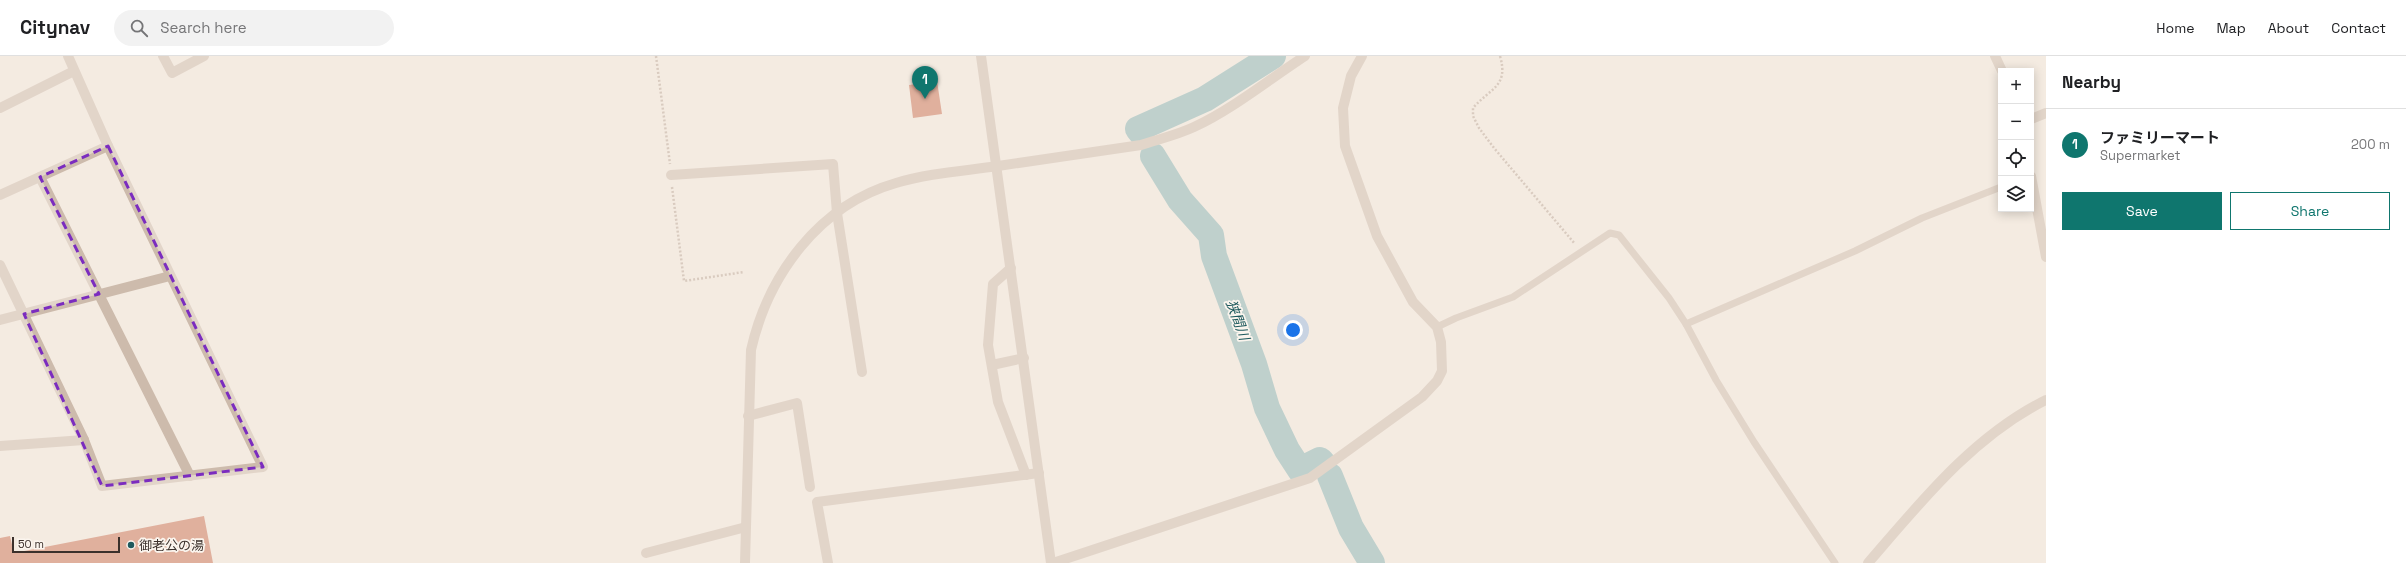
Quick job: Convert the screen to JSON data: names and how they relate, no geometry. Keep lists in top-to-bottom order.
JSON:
{
  "water": ["狭間川"],
  "places": ["御老公の湯"],
  "scale_bar": "50 m",
  "page": {
    "header": "Citynav",
    "search": "Search here",
    "nav": [
      "Home",
      "Map",
      "About",
      "Contact"
    ],
    "heading": "Nearby",
    "pins": "1",
    "map_buttons": ["+", "−"],
    "list": [
      {
        "mark": "1",
        "name": "ファミリーマート",
        "note": "Supermarket",
        "value": "200 m"
      }
    ],
    "buttons": ["Save", "Share"],
    "scale": "50 m"
  }
}
